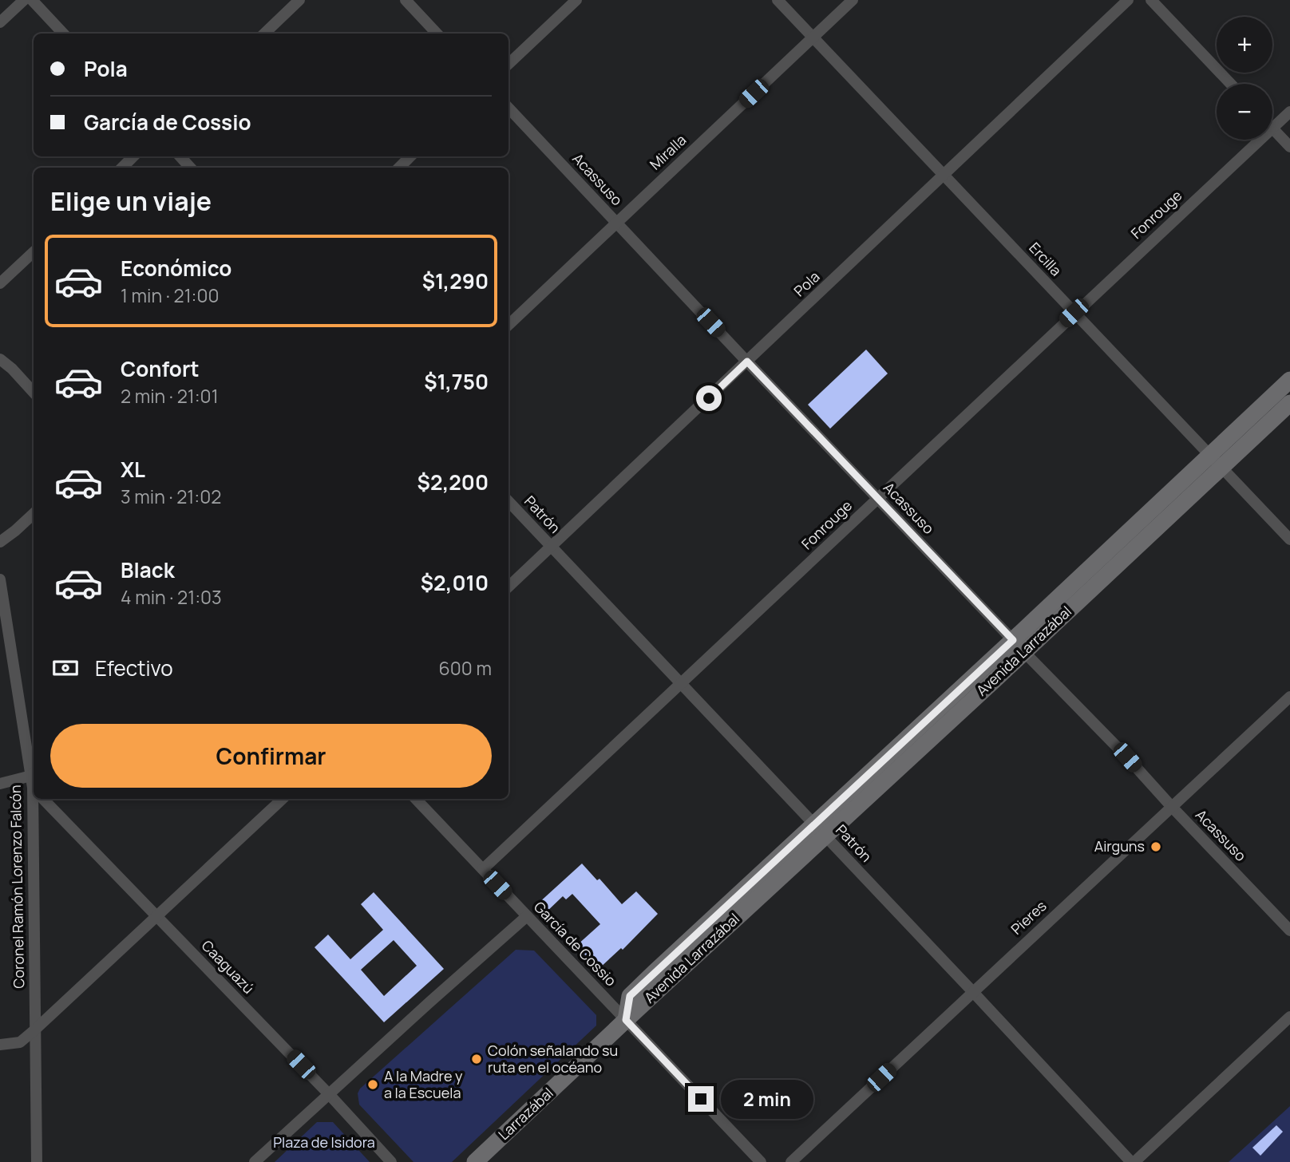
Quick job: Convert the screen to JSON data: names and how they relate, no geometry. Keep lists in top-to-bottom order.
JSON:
{
  "streets": {
    "street": [
      "Miralla",
      "Acassuso",
      "Fonrouge",
      "Ercilla",
      "Pola",
      "Patrón",
      "Avenida Larrazábal",
      "Coronel Ramón Lorenzo Falcón",
      "Pieres",
      "García de Cossio",
      "Caaguazú",
      "Larrazábal"
    ]
  },
  "crossings": [
    ["Miralla", "Acassuso"],
    ["Miralla", "Ercilla"],
    ["Acassuso", "Fonrouge"],
    ["Acassuso", "Pola"],
    ["Acassuso", "Avenida Larrazábal"],
    ["Acassuso", "Pieres"],
    ["Fonrouge", "Ercilla"],
    ["Fonrouge", "Patrón"],
    ["Fonrouge", "García de Cossio"],
    ["Ercilla", "Pola"],
    ["Ercilla", "Avenida Larrazábal"],
    ["Pola", "Patrón"],
    ["Patrón", "Avenida Larrazábal"],
    ["Patrón", "Pieres"],
    ["Avenida Larrazábal", "García de Cossio"],
    ["Avenida Larrazábal", "Larrazábal"],
    ["García de Cossio", "Larrazábal"]
  ],
  "parks": ["Plaza de Isidora"],
  "places": ["Airguns", "Colón señalando su ruta en el océano", "A la Madre y a la Escuela"],
  "page": {
    "map_buttons": ["+", "−"],
    "banner": ["Pola", "García de Cossio"],
    "heading": "Elige un viaje",
    "list": [
      {
        "name": "Económico",
        "note": "1 min · 21:00",
        "value": "$1,290"
      },
      {
        "name": "Confort",
        "note": "2 min · 21:01",
        "value": "$1,750"
      },
      {
        "name": "XL",
        "note": "3 min · 21:02",
        "value": "$2,200"
      },
      {
        "name": "Black",
        "note": "4 min · 21:03",
        "value": "$2,010"
      }
    ],
    "pay": ["Efectivo", "600 m"],
    "buttons": "Confirmar",
    "bubble": "2 min"
  }
}
